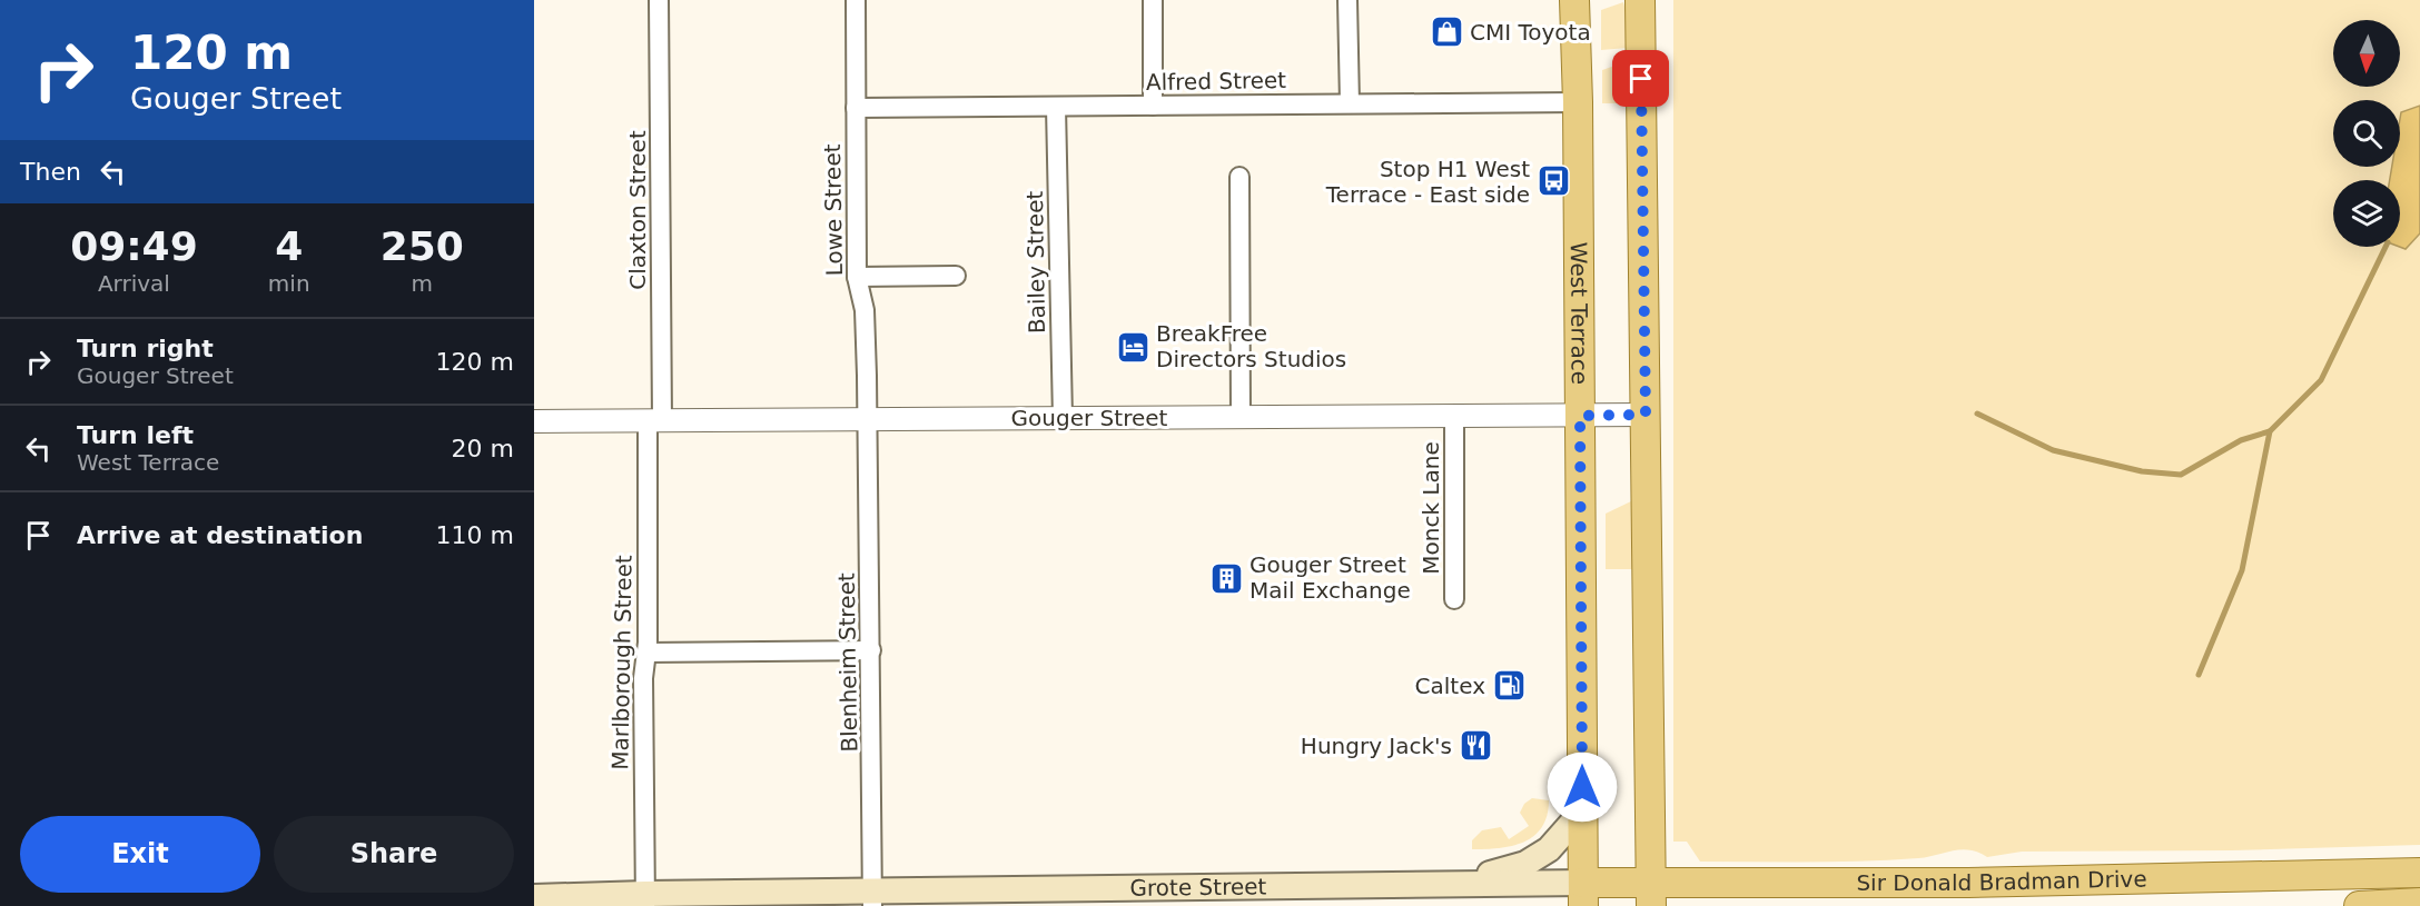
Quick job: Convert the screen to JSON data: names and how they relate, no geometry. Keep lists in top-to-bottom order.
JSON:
{
  "streets": {
    "main road": ["West Terrace", "Sir Donald Bradman Drive", "Grote Street"],
    "street": [
      "Alfred Street",
      "Claxton Street",
      "Lowe Street",
      "Bailey Street",
      "Gouger Street",
      "Monck Lane",
      "Marlborough Street",
      "Blenheim Street"
    ]
  },
  "crossings": [
    ["Alfred Street", "Lowe Street"],
    ["Alfred Street", "Bailey Street"],
    ["Alfred Street", "West Terrace"],
    ["Claxton Street", "Gouger Street"],
    ["Claxton Street", "Marlborough Street"],
    ["Lowe Street", "Gouger Street"],
    ["Lowe Street", "Blenheim Street"],
    ["Bailey Street", "Gouger Street"],
    ["West Terrace", "Gouger Street"],
    ["West Terrace", "Sir Donald Bradman Drive"],
    ["West Terrace", "Grote Street"],
    ["Gouger Street", "Monck Lane"],
    ["Gouger Street", "Marlborough Street"],
    ["Gouger Street", "Blenheim Street"],
    ["Marlborough Street", "Grote Street"],
    ["Blenheim Street", "Grote Street"],
    ["Sir Donald Bradman Drive", "Grote Street"]
  ],
  "places": {
    "shop": ["CMI Toyota"],
    "bus stop": ["Stop H1 West Terrace - East side"],
    "hotel": ["BreakFree Directors Studios"],
    "building": ["Gouger Street Mail Exchange"],
    "fuel station": ["Caltex"],
    "restaurant": ["Hungry Jack's"]
  },
  "north": "bottom",
  "page": {
    "turn": ["120 m", "Gouger Street"],
    "then": "Then",
    "eta": [
      "09:49",
      "Arrival",
      "4",
      "min",
      "250",
      "m"
    ],
    "list": [
      {
        "name": "Turn right",
        "note": "Gouger Street",
        "value": "120 m"
      },
      {
        "name": "Turn left",
        "note": "West Terrace",
        "value": "20 m"
      },
      {
        "name": "Arrive at destination",
        "value": "110 m"
      }
    ],
    "buttons": ["Exit", "Share"]
  }
}
